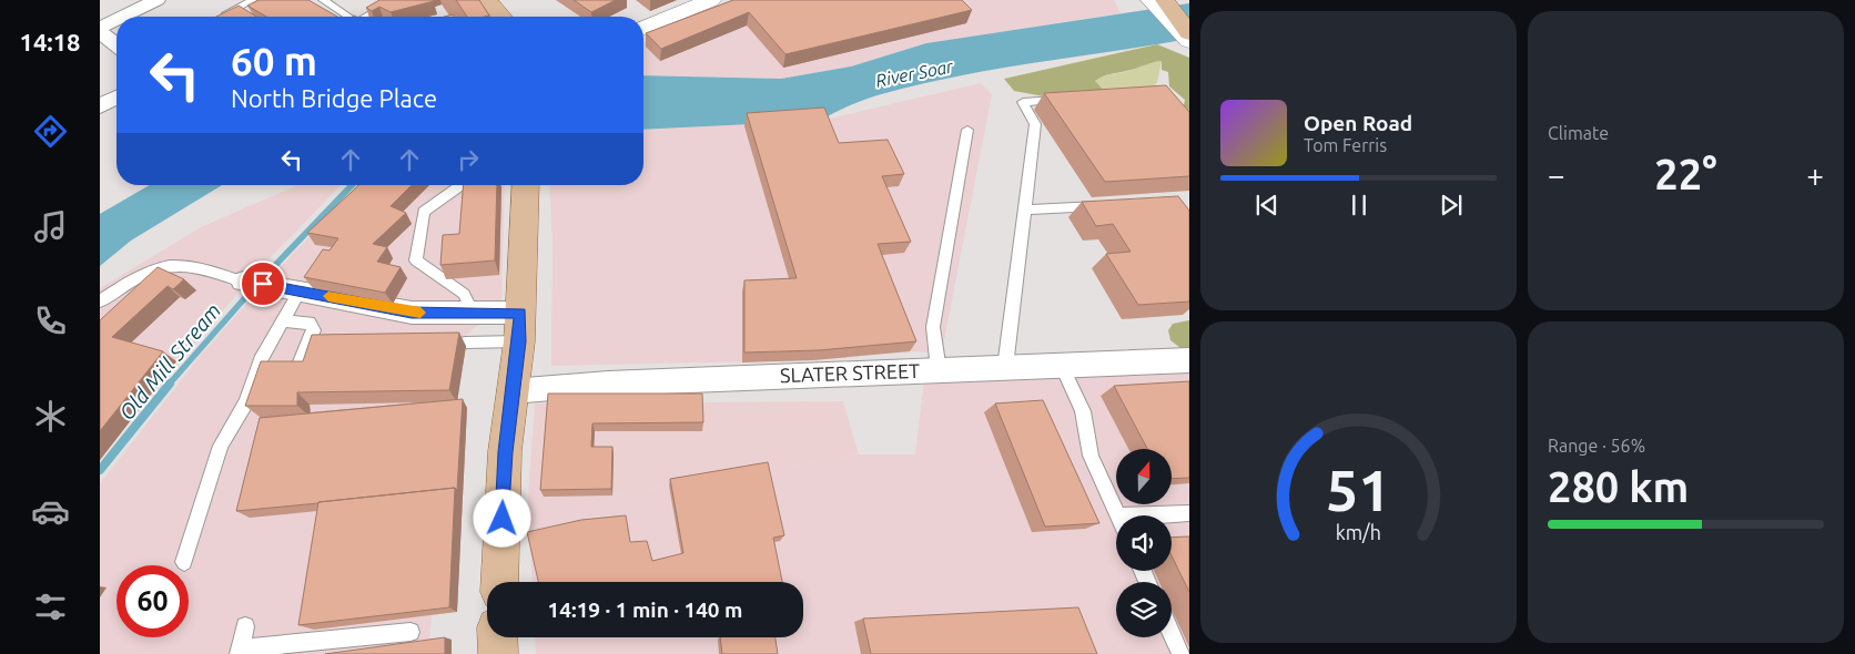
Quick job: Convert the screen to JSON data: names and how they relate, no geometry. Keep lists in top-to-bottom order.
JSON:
{
  "streets": {
    "street": ["SLATER STREET"]
  },
  "water": ["River Soar", "Old Mill Stream"],
  "north": "top",
  "page": {
    "tabs": "14:18",
    "tile": [
      "Climate",
      ["Range · 56%", "280 km"]
    ],
    "turn": ["60 m", "North Bridge Place"],
    "song": ["Open Road", "Tom Ferris"],
    "heat": ["−", "22°", "+"],
    "limit": "60",
    "trip": "14:19 · 1 min · 140 m",
    "gauge": ["51", "km/h"]
  }
}
